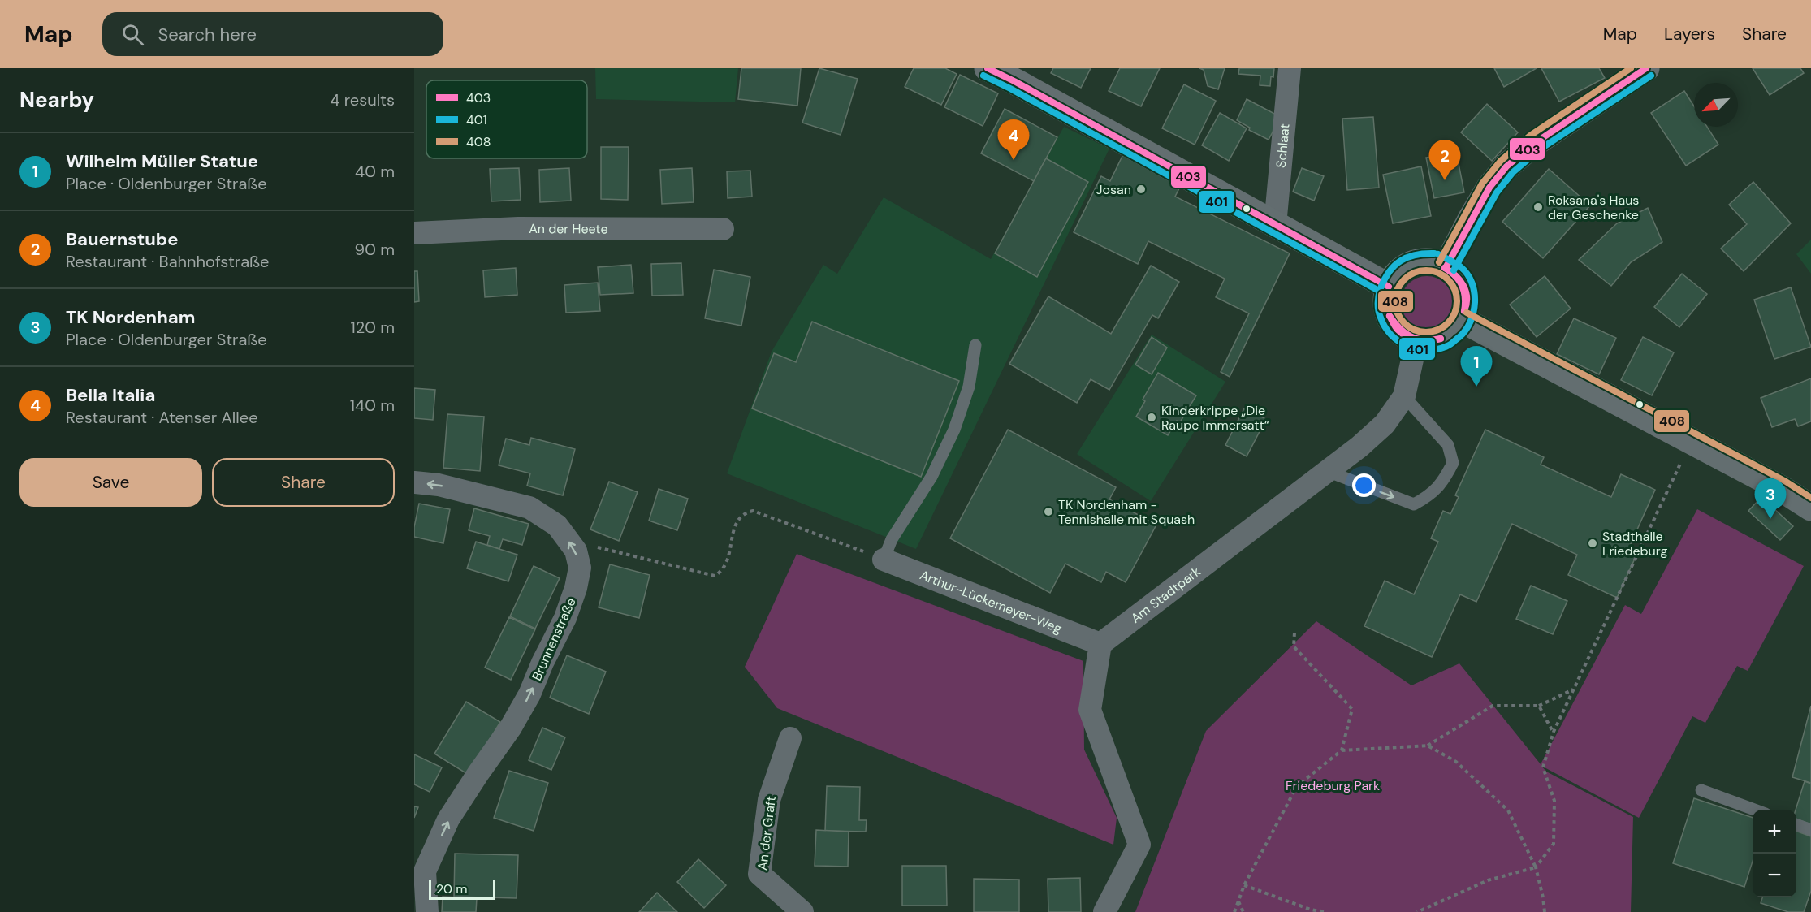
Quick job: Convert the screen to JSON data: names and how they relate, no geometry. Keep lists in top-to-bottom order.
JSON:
{
  "streets": {
    "street": [
      "Schlaat",
      "An der Heete",
      "Am Stadtpark",
      "Arthur-Lückemeyer-Weg",
      "Brunnenstraße",
      "An der Graft"
    ]
  },
  "crossings": [
    ["Am Stadtpark", "Arthur-Lückemeyer-Weg"]
  ],
  "parks": ["Friedeburg Park"],
  "places": [
    "Josan",
    "Roksana's Haus der Geschenke",
    "Kinderkrippe „Die Raupe Immersatt“",
    "TK Nordenham - Tennishalle mit Squash",
    "Stadthalle Friedeburg"
  ],
  "lines": ["transit line 403", "transit line 408", "transit line 401"],
  "legend": ["403", "401", "408"],
  "scale_bar": "20 m",
  "north": "bottom left",
  "page": {
    "header": "Map",
    "search": "Search here",
    "nav": ["Map", "Layers", "Share"],
    "heading": ["Nearby", "4 results"],
    "pins": [
      "4",
      "2",
      "1",
      "3"
    ],
    "list": [
      {
        "mark": "1",
        "name": "Wilhelm Müller Statue",
        "note": "Place · Oldenburger Straße",
        "value": "40 m"
      },
      {
        "mark": "2",
        "name": "Bauernstube",
        "note": "Restaurant · Bahnhofstraße",
        "value": "90 m"
      },
      {
        "mark": "3",
        "name": "TK Nordenham",
        "note": "Place · Oldenburger Straße",
        "value": "120 m"
      },
      {
        "mark": "4",
        "name": "Bella Italia",
        "note": "Restaurant · Atenser Allee",
        "value": "140 m"
      }
    ],
    "buttons": ["Save", "Share"],
    "map_buttons": ["+", "−"],
    "scale": "20 m"
  }
}
